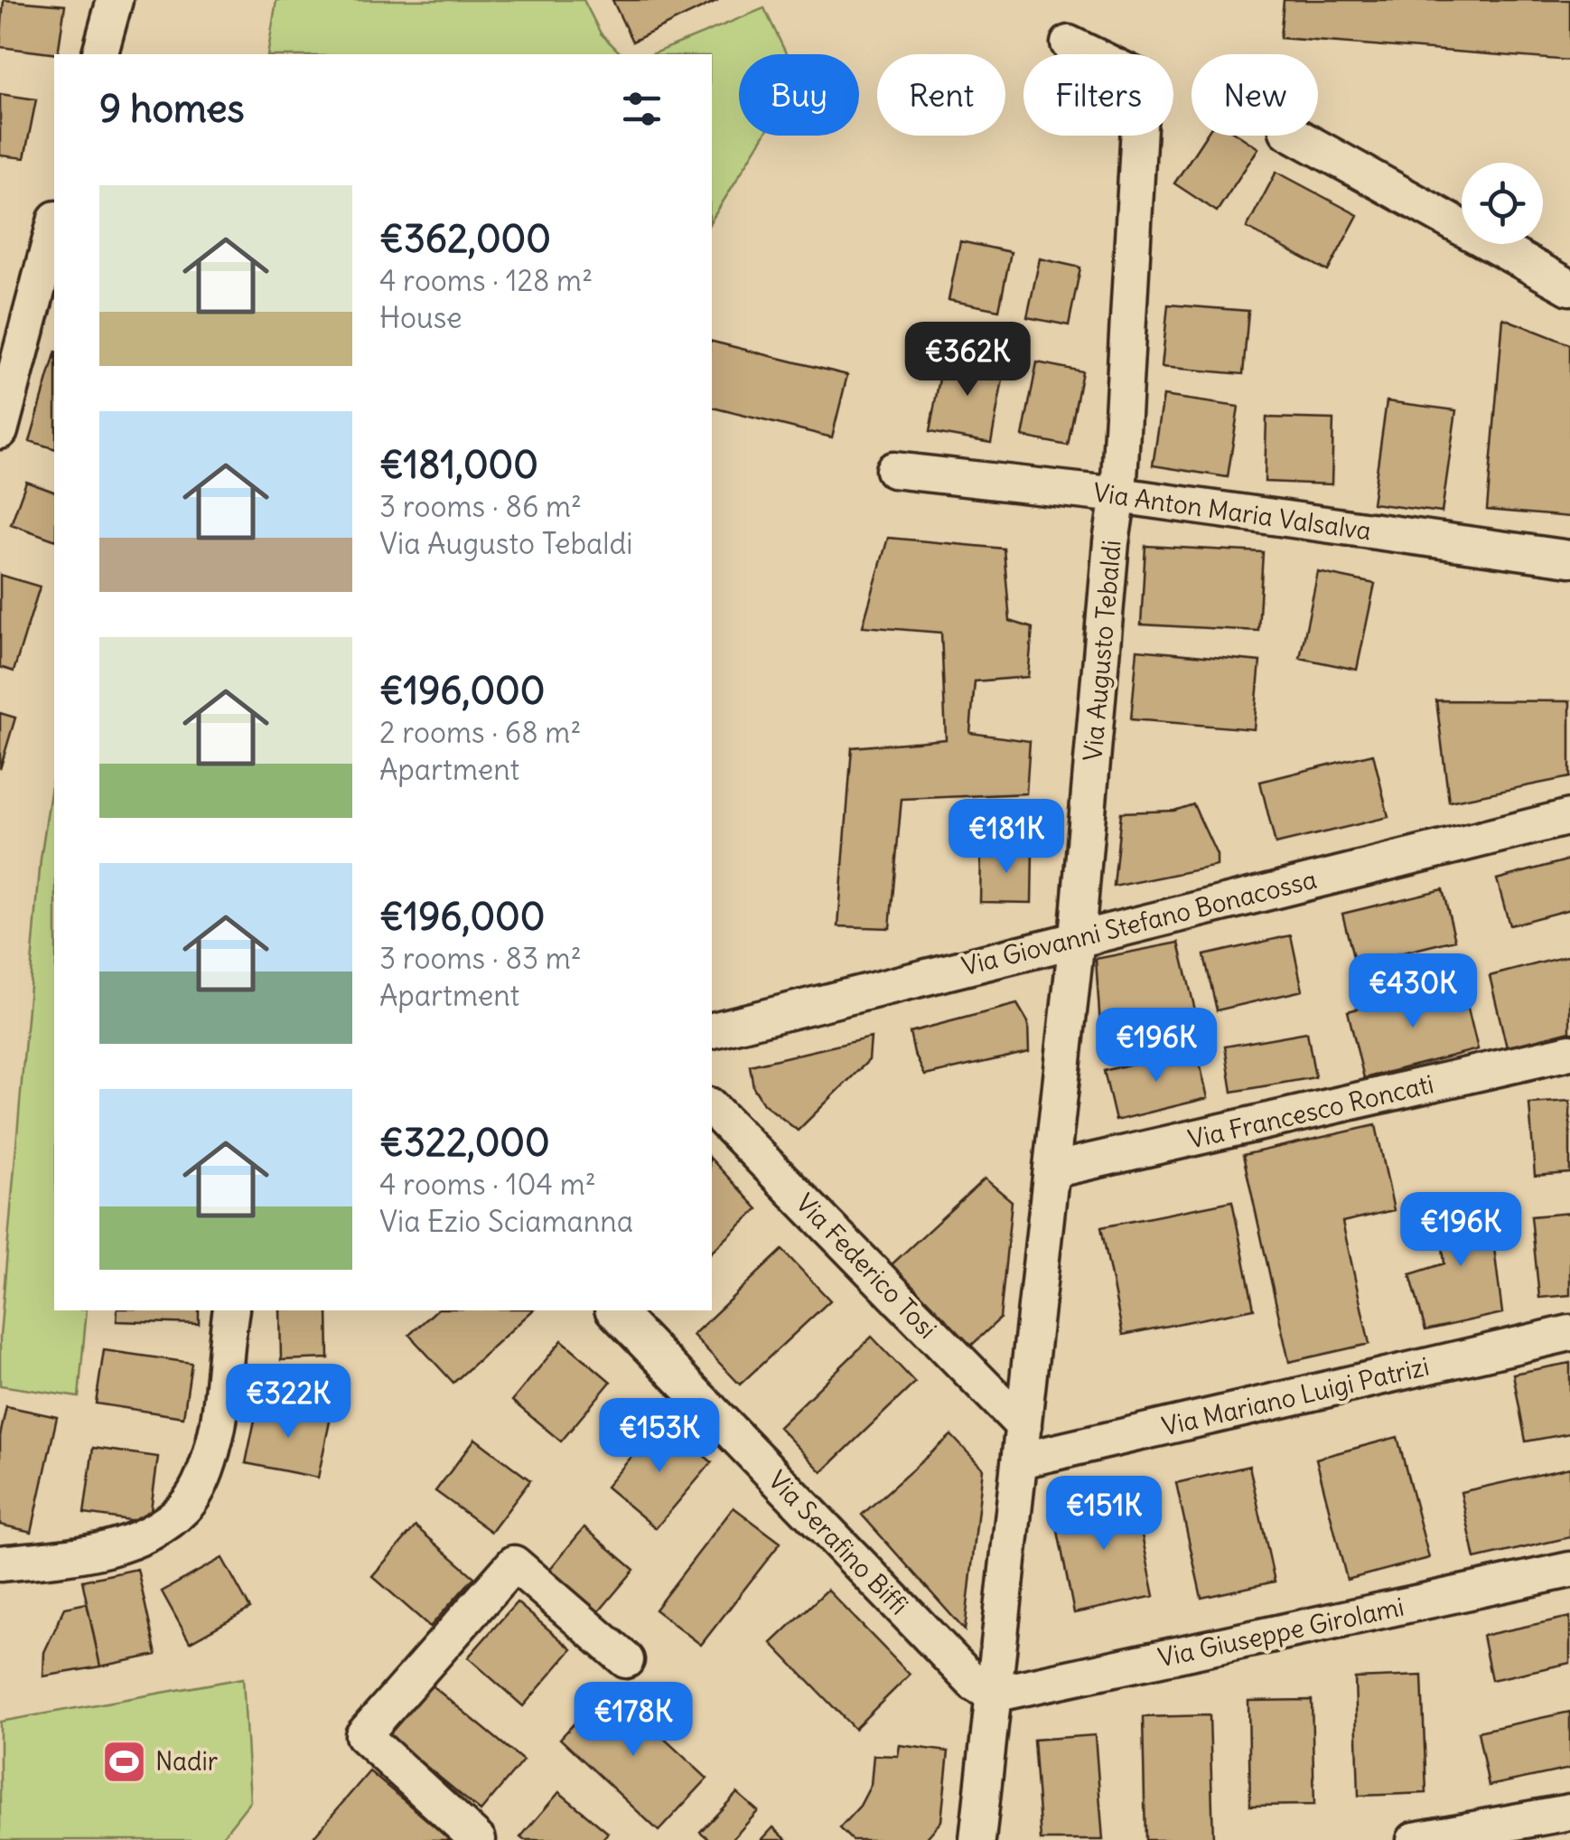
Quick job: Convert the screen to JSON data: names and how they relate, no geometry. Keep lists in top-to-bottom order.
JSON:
{
  "streets": {
    "street": [
      "Via Anton Maria Valsalva",
      "Via Augusto Tebaldi",
      "Via Giovanni Stefano Bonacossa",
      "Via Francesco Roncati",
      "Via Federico Tosi",
      "Via Mariano Luigi Patrizi",
      "Via Serafino Biffi",
      "Via Giuseppe Girolami"
    ]
  },
  "crossings": [
    ["Via Anton Maria Valsalva", "Via Augusto Tebaldi"],
    ["Via Augusto Tebaldi", "Via Giovanni Stefano Bonacossa"],
    ["Via Augusto Tebaldi", "Via Francesco Roncati"],
    ["Via Augusto Tebaldi", "Via Federico Tosi"],
    ["Via Augusto Tebaldi", "Via Mariano Luigi Patrizi"],
    ["Via Augusto Tebaldi", "Via Serafino Biffi"],
    ["Via Augusto Tebaldi", "Via Giuseppe Girolami"],
    ["Via Serafino Biffi", "Via Giuseppe Girolami"]
  ],
  "places": {
    "sports": ["Nadir"]
  },
  "page": {
    "chip": [
      "Buy",
      "Rent",
      "Filters",
      "New"
    ],
    "heading": "9 homes",
    "list": [
      {
        "name": "€362,000",
        "note": "4 rooms · 128 m² · House"
      },
      {
        "name": "€181,000",
        "note": "3 rooms · 86 m² · Via Augusto Tebaldi"
      },
      {
        "name": "€196,000",
        "note": "2 rooms · 68 m² · Apartment"
      },
      {
        "name": "€196,000",
        "note": "3 rooms · 83 m² · Apartment"
      },
      {
        "name": "€322,000",
        "note": "4 rooms · 104 m² · Via Ezio Sciamanna"
      }
    ],
    "price": [
      "€362K",
      "€181K",
      "€430K",
      "€196K",
      "€196K",
      "€322K",
      "€153K",
      "€151K",
      "€178K"
    ]
  }
}
